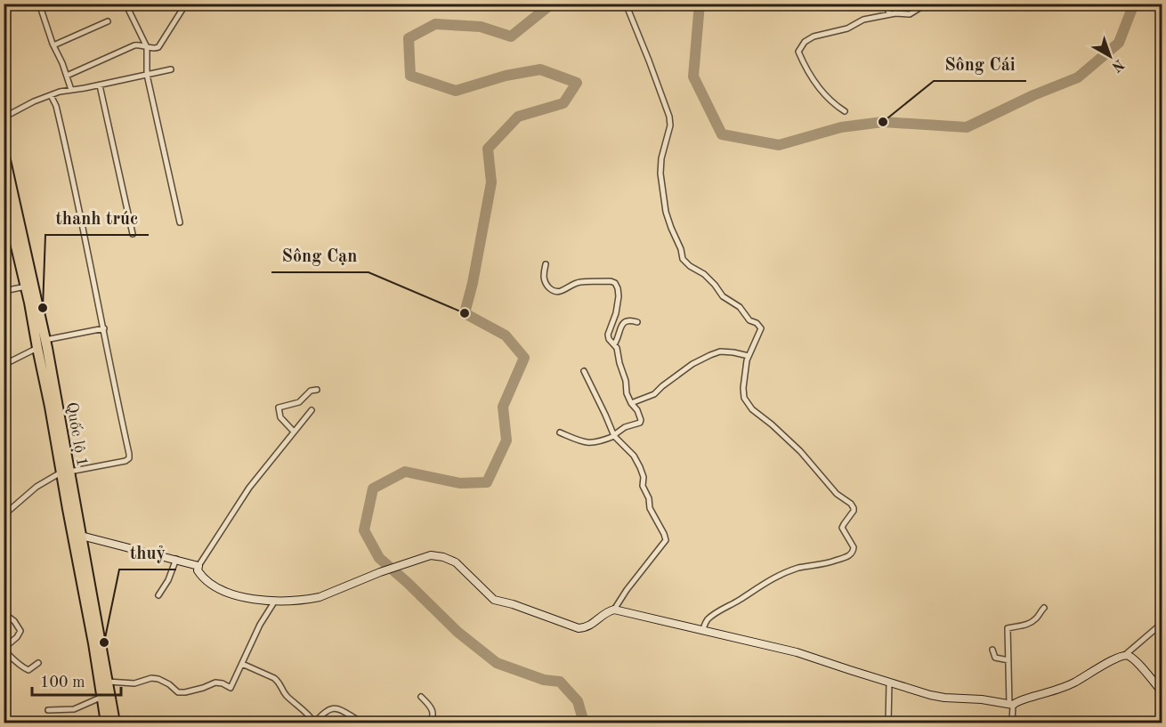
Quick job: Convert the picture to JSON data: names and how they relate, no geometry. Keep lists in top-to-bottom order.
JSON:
{
  "streets": {
    "highway": ["Quốc lộ 1"]
  },
  "places": [
    "Sông Cái",
    "thanh trúc",
    "Sông Cạn",
    "thuỷ"
  ],
  "scale_bar": "100 m",
  "north": "bottom right"
}
